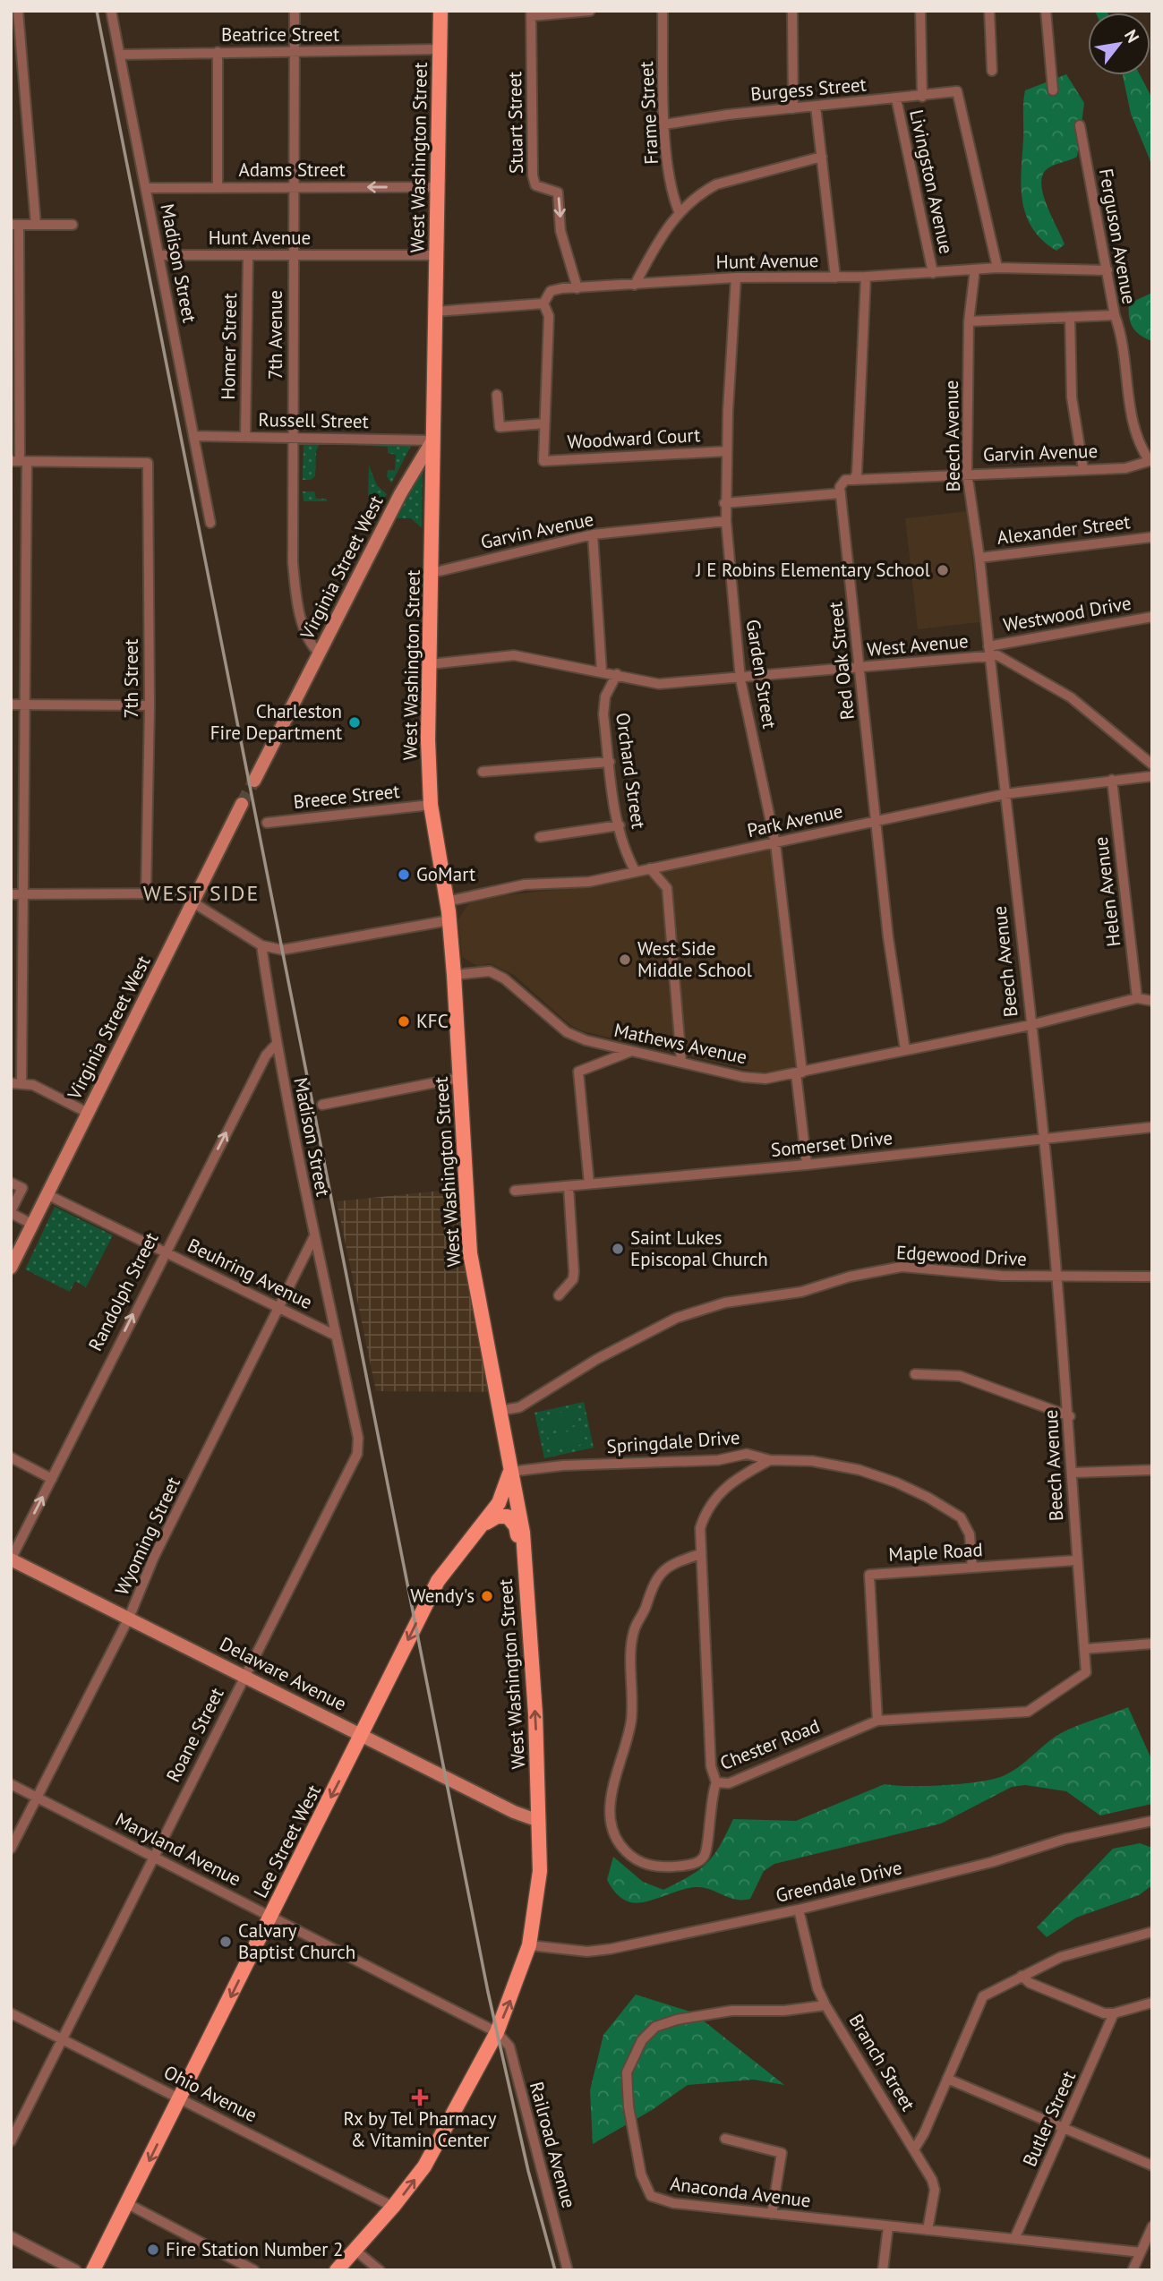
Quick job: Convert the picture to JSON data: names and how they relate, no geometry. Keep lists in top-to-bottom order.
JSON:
{
  "streets": {
    "main road": [
      "West Washington Street",
      "Virginia Street West",
      "Delaware Avenue",
      "Lee Street West"
    ],
    "street": [
      "Beatrice Street",
      "Burgess Street",
      "Frame Street",
      "Stuart Street",
      "Adams Street",
      "Livingston Avenue",
      "Ferguson Avenue",
      "Hunt Avenue",
      "Madison Street",
      "7th Avenue",
      "Homer Street",
      "Russell Street",
      "Beech Avenue",
      "Woodward Court",
      "Garvin Avenue",
      "Alexander Street",
      "Westwood Drive",
      "West Avenue",
      "Red Oak Street",
      "Garden Street",
      "7th Street",
      "Orchard Street",
      "Breece Street",
      "Park Avenue",
      "Helen Avenue",
      "Mathews Avenue",
      "Somerset Drive",
      "Edgewood Drive",
      "Beuhring Avenue",
      "Randolph Street",
      "Springdale Drive",
      "Wyoming Street",
      "Maple Road",
      "Roane Street",
      "Chester Road",
      "Maryland Avenue",
      "Greendale Drive",
      "Branch Street",
      "Ohio Avenue",
      "Butler Street",
      "Railroad Avenue",
      "Anaconda Avenue"
    ]
  },
  "crossings": [
    ["Beatrice Street", "West Washington Street"],
    ["Beatrice Street", "Madison Street"],
    ["Beatrice Street", "7th Avenue"],
    ["Burgess Street", "Frame Street"],
    ["Burgess Street", "Livingston Avenue"],
    ["Burgess Street", "Hunt Avenue"],
    ["Stuart Street", "Hunt Avenue"],
    ["West Washington Street", "Adams Street"],
    ["West Washington Street", "Hunt Avenue"],
    ["West Washington Street", "Russell Street"],
    ["West Washington Street", "Garvin Avenue"],
    ["West Washington Street", "Virginia Street West"],
    ["West Washington Street", "West Avenue"],
    ["West Washington Street", "Breece Street"],
    ["West Washington Street", "Park Avenue"],
    ["West Washington Street", "Mathews Avenue"],
    ["West Washington Street", "Edgewood Drive"],
    ["West Washington Street", "Springdale Drive"],
    ["West Washington Street", "Delaware Avenue"],
    ["West Washington Street", "Lee Street West"],
    ["West Washington Street", "Maryland Avenue"],
    ["West Washington Street", "Greendale Drive"],
    ["West Washington Street", "Ohio Avenue"],
    ["West Washington Street", "Railroad Avenue"],
    ["Adams Street", "Madison Street"],
    ["Adams Street", "7th Avenue"],
    ["Livingston Avenue", "Hunt Avenue"],
    ["Ferguson Avenue", "Hunt Avenue"],
    ["Ferguson Avenue", "Garvin Avenue"],
    ["Hunt Avenue", "Madison Street"],
    ["Hunt Avenue", "7th Avenue"],
    ["Hunt Avenue", "Homer Street"],
    ["Hunt Avenue", "Beech Avenue"],
    ["Hunt Avenue", "Garden Street"],
    ["Madison Street", "Russell Street"],
    ["Madison Street", "Beuhring Avenue"],
    ["Madison Street", "Randolph Street"],
    ["Madison Street", "Wyoming Street"],
    ["Madison Street", "Roane Street"],
    ["7th Avenue", "Russell Street"],
    ["7th Avenue", "Virginia Street West"],
    ["Homer Street", "Russell Street"],
    ["Russell Street", "Virginia Street West"],
    ["Beech Avenue", "Garvin Avenue"],
    ["Beech Avenue", "Alexander Street"],
    ["Beech Avenue", "Westwood Drive"],
    ["Beech Avenue", "West Avenue"],
    ["Beech Avenue", "Park Avenue"],
    ["Beech Avenue", "Mathews Avenue"],
    ["Beech Avenue", "Somerset Drive"],
    ["Beech Avenue", "Edgewood Drive"],
    ["Beech Avenue", "Maple Road"],
    ["Beech Avenue", "Chester Road"],
    ["Woodward Court", "Garden Street"],
    ["Garvin Avenue", "Garden Street"],
    ["Virginia Street West", "Beuhring Avenue"],
    ["Westwood Drive", "West Avenue"],
    ["West Avenue", "Red Oak Street"],
    ["West Avenue", "Garden Street"],
    ["West Avenue", "Orchard Street"],
    ["Red Oak Street", "Park Avenue"],
    ["Red Oak Street", "Mathews Avenue"],
    ["Garden Street", "Park Avenue"],
    ["Garden Street", "Mathews Avenue"],
    ["Garden Street", "Somerset Drive"],
    ["Orchard Street", "Park Avenue"],
    ["Park Avenue", "Helen Avenue"],
    ["Helen Avenue", "Mathews Avenue"],
    ["Beuhring Avenue", "Randolph Street"],
    ["Beuhring Avenue", "Wyoming Street"],
    ["Beuhring Avenue", "Roane Street"],
    ["Randolph Street", "Delaware Avenue"],
    ["Springdale Drive", "Maple Road"],
    ["Springdale Drive", "Chester Road"],
    ["Springdale Drive", "Lee Street West"],
    ["Wyoming Street", "Delaware Avenue"],
    ["Wyoming Street", "Maryland Avenue"],
    ["Maple Road", "Chester Road"],
    ["Delaware Avenue", "Roane Street"],
    ["Delaware Avenue", "Lee Street West"],
    ["Roane Street", "Maryland Avenue"],
    ["Roane Street", "Ohio Avenue"],
    ["Lee Street West", "Maryland Avenue"],
    ["Lee Street West", "Ohio Avenue"],
    ["Maryland Avenue", "Railroad Avenue"],
    ["Greendale Drive", "Branch Street"],
    ["Branch Street", "Anaconda Avenue"],
    ["Butler Street", "Anaconda Avenue"]
  ],
  "one_way": [
    "Stuart Street",
    "Adams Street",
    "Randolph Street",
    "Lee Street West"
  ],
  "districts": ["WEST SIDE"],
  "places": {
    "other": [
      "J E Robins Elementary School",
      "Charleston Fire Department",
      "GoMart",
      "West Side Middle School",
      "KFC",
      "Saint Lukes Episcopal Church",
      "Wendy's",
      "Calvary Baptist Church",
      "Fire Station Number 2"
    ],
    "health": ["Rx by Tel Pharmacy & Vitamin Center"]
  },
  "north": "top right"
}
